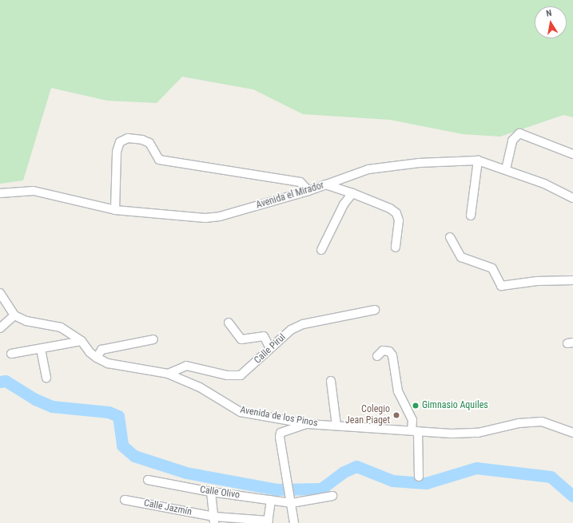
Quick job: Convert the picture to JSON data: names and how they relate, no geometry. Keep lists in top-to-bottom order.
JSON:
{
  "streets": {
    "street": [
      "Avenida el Mirador",
      "Calle Pirul",
      "Avenida de los Pinos",
      "Calle Olivo",
      "Calle Jazmín"
    ]
  },
  "crossings": [
    ["Calle Pirul", "Avenida de los Pinos"]
  ],
  "places": ["Gimnasio Aquiles", "Colegio Jean Piaget"],
  "north": "top"
}
